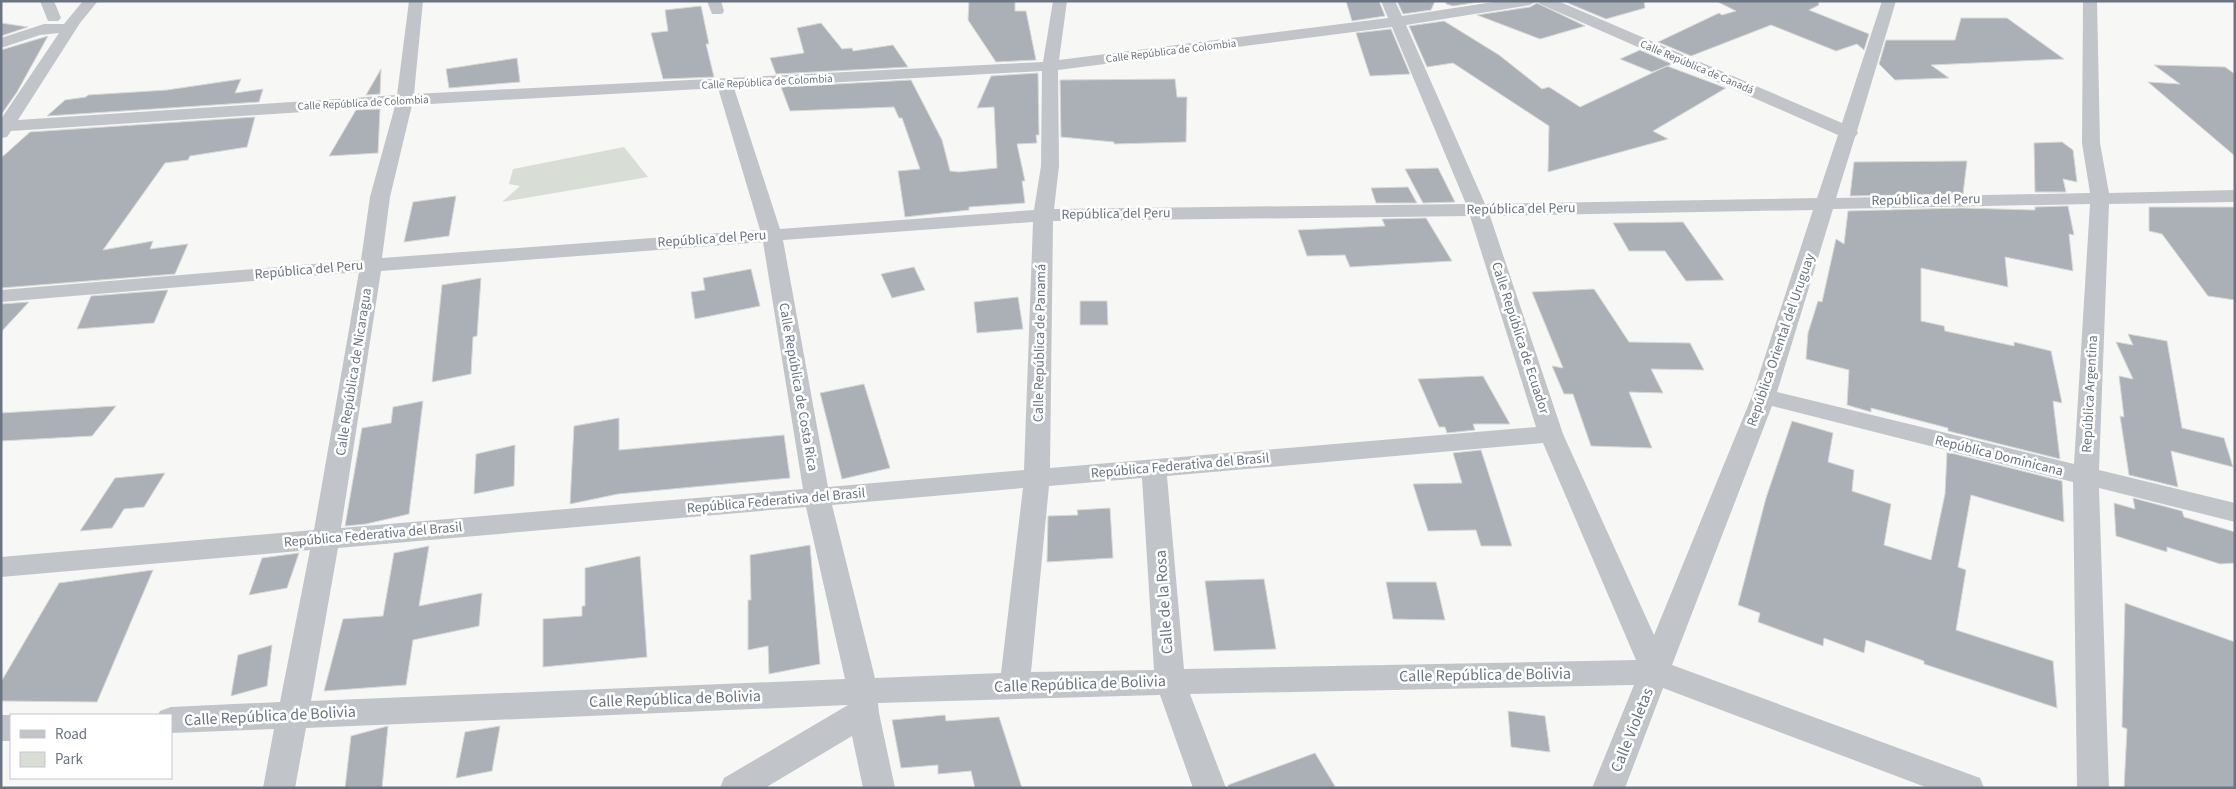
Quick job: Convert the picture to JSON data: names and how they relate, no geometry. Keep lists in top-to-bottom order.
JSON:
{
  "streets": {
    "street": [
      "Calle República de Colombia",
      "Calle República de Canadá",
      "República del Peru",
      "Calle República de Ecuador",
      "República Oriental del Uruguay",
      "Calle República de Panamá",
      "Calle República de Nicaragua",
      "Calle República de Costa Rica",
      "República Argentina",
      "República Dominicana",
      "República Federativa del Brasil",
      "Calle de la Rosa",
      "Calle República de Bolivia",
      "Calle Violetas"
    ]
  },
  "crossings": [
    ["Calle República de Colombia", "Calle República de Ecuador"],
    ["Calle República de Colombia", "Calle República de Panamá"],
    ["Calle República de Colombia", "Calle República de Nicaragua"],
    ["Calle República de Colombia", "Calle República de Costa Rica"],
    ["Calle República de Canadá", "República Oriental del Uruguay"],
    ["República del Peru", "Calle República de Ecuador"],
    ["República del Peru", "República Oriental del Uruguay"],
    ["República del Peru", "Calle República de Panamá"],
    ["República del Peru", "Calle República de Nicaragua"],
    ["República del Peru", "Calle República de Costa Rica"],
    ["República del Peru", "República Argentina"],
    ["Calle República de Ecuador", "República Oriental del Uruguay"],
    ["Calle República de Ecuador", "República Federativa del Brasil"],
    ["Calle República de Ecuador", "Calle República de Bolivia"],
    ["Calle República de Ecuador", "Calle Violetas"],
    ["República Oriental del Uruguay", "República Dominicana"],
    ["República Oriental del Uruguay", "Calle República de Bolivia"],
    ["República Oriental del Uruguay", "Calle Violetas"],
    ["Calle República de Panamá", "República Federativa del Brasil"],
    ["Calle República de Panamá", "Calle República de Bolivia"],
    ["Calle República de Nicaragua", "República Federativa del Brasil"],
    ["Calle República de Nicaragua", "Calle República de Bolivia"],
    ["Calle República de Costa Rica", "República Federativa del Brasil"],
    ["Calle República de Costa Rica", "Calle República de Bolivia"],
    ["República Argentina", "República Dominicana"],
    ["República Federativa del Brasil", "Calle de la Rosa"],
    ["Calle de la Rosa", "Calle República de Bolivia"],
    ["Calle República de Bolivia", "Calle Violetas"]
  ],
  "legend": ["Road", "Park"]
}
